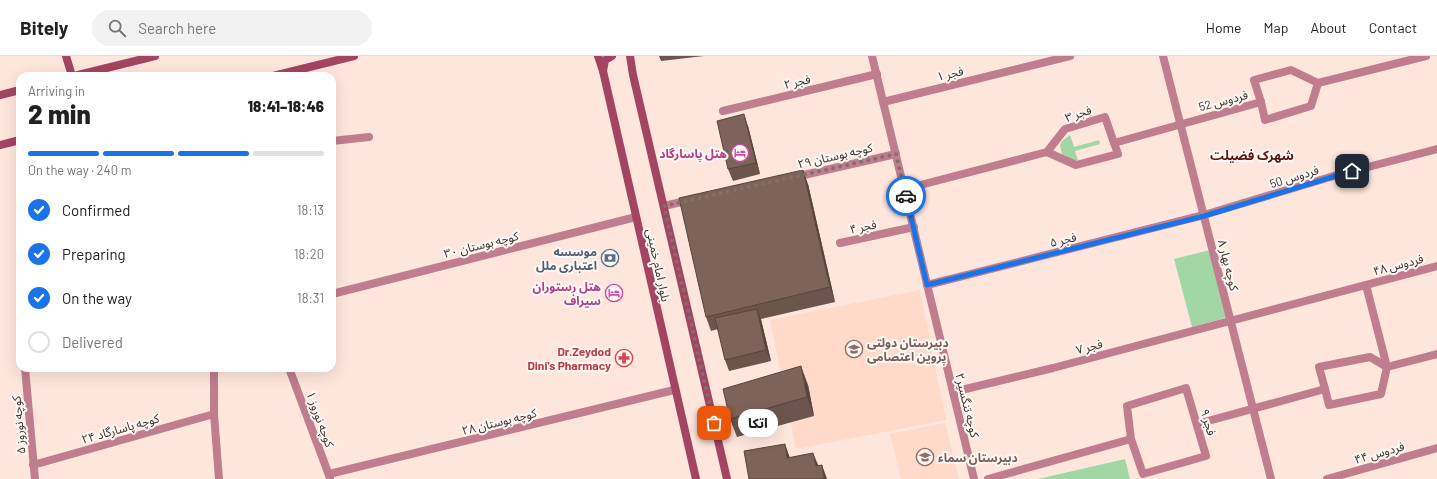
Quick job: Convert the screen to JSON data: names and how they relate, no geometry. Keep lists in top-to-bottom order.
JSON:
{
  "streets": {
    "street": [
      "فجر ۱",
      "فجر ۲",
      "فردوس 52",
      "فجر ۳",
      "کوچه بوستان ۲۹",
      "فردوس 50",
      "فجر ۴",
      "فجر ۵",
      "کوچه بوستان ۳۰",
      "فردوس ۴۸",
      "بلوار امام خمینی",
      "کوچه بهار ۸",
      "فجر ۷",
      "کوچه تنگسیر۲",
      "کوچه نوروز ۱",
      "کوچه بوستان ۲۸",
      "فجر ۹",
      "کوچه نوروز ۵",
      "کوچه پاسارگاد ۲۴",
      "فردوس ۴۴"
    ]
  },
  "crossings": [
    ["فجر ۱", "کوچه تنگسیر۲"],
    ["فجر ۲", "کوچه تنگسیر۲"],
    ["فردوس 52", "کوچه بهار ۸"],
    ["کوچه بوستان ۲۹", "کوچه تنگسیر۲"],
    ["فردوس 50", "فجر ۵"],
    ["فردوس 50", "کوچه بهار ۸"],
    ["فجر ۴", "کوچه تنگسیر۲"],
    ["فجر ۵", "کوچه بهار ۸"],
    ["فجر ۵", "کوچه تنگسیر۲"],
    ["کوچه بوستان ۳۰", "بلوار امام خمینی"],
    ["فردوس ۴۸", "کوچه بهار ۸"],
    ["فردوس ۴۸", "فجر ۷"],
    ["بلوار امام خمینی", "کوچه بوستان ۲۸"],
    ["کوچه بهار ۸", "فجر ۷"],
    ["فجر ۷", "کوچه تنگسیر۲"],
    ["کوچه نوروز ۱", "کوچه بوستان ۲۸"],
    ["کوچه نوروز ۵", "کوچه پاسارگاد ۲۴"]
  ],
  "districts": ["شهرک فضیلت"],
  "places": {
    "hotel": ["هتل پاسارگاد", "هتل رستوران سیراف"],
    "bank": ["موسسه اعتباری ملل"],
    "school or university": ["دبیرستان دولتی پروین اعتصامی", "دبیرستان سماء"],
    "pharmacy": ["Dr.Zeydod Dini's Pharmacy"],
    "other": ["اتکا"]
  },
  "page": {
    "header": "Bitely",
    "search": "Search here",
    "nav": [
      "Home",
      "Map",
      "About",
      "Contact"
    ],
    "heading": ["2 min", "Arriving in", "18:41–18:46"],
    "bar": "On the way · 240 m",
    "list": [
      ["Confirmed", "18:13"],
      ["Preparing", "18:20"],
      ["On the way", "18:31"],
      "Delivered"
    ],
    "bubble": "اتکا"
  }
}
